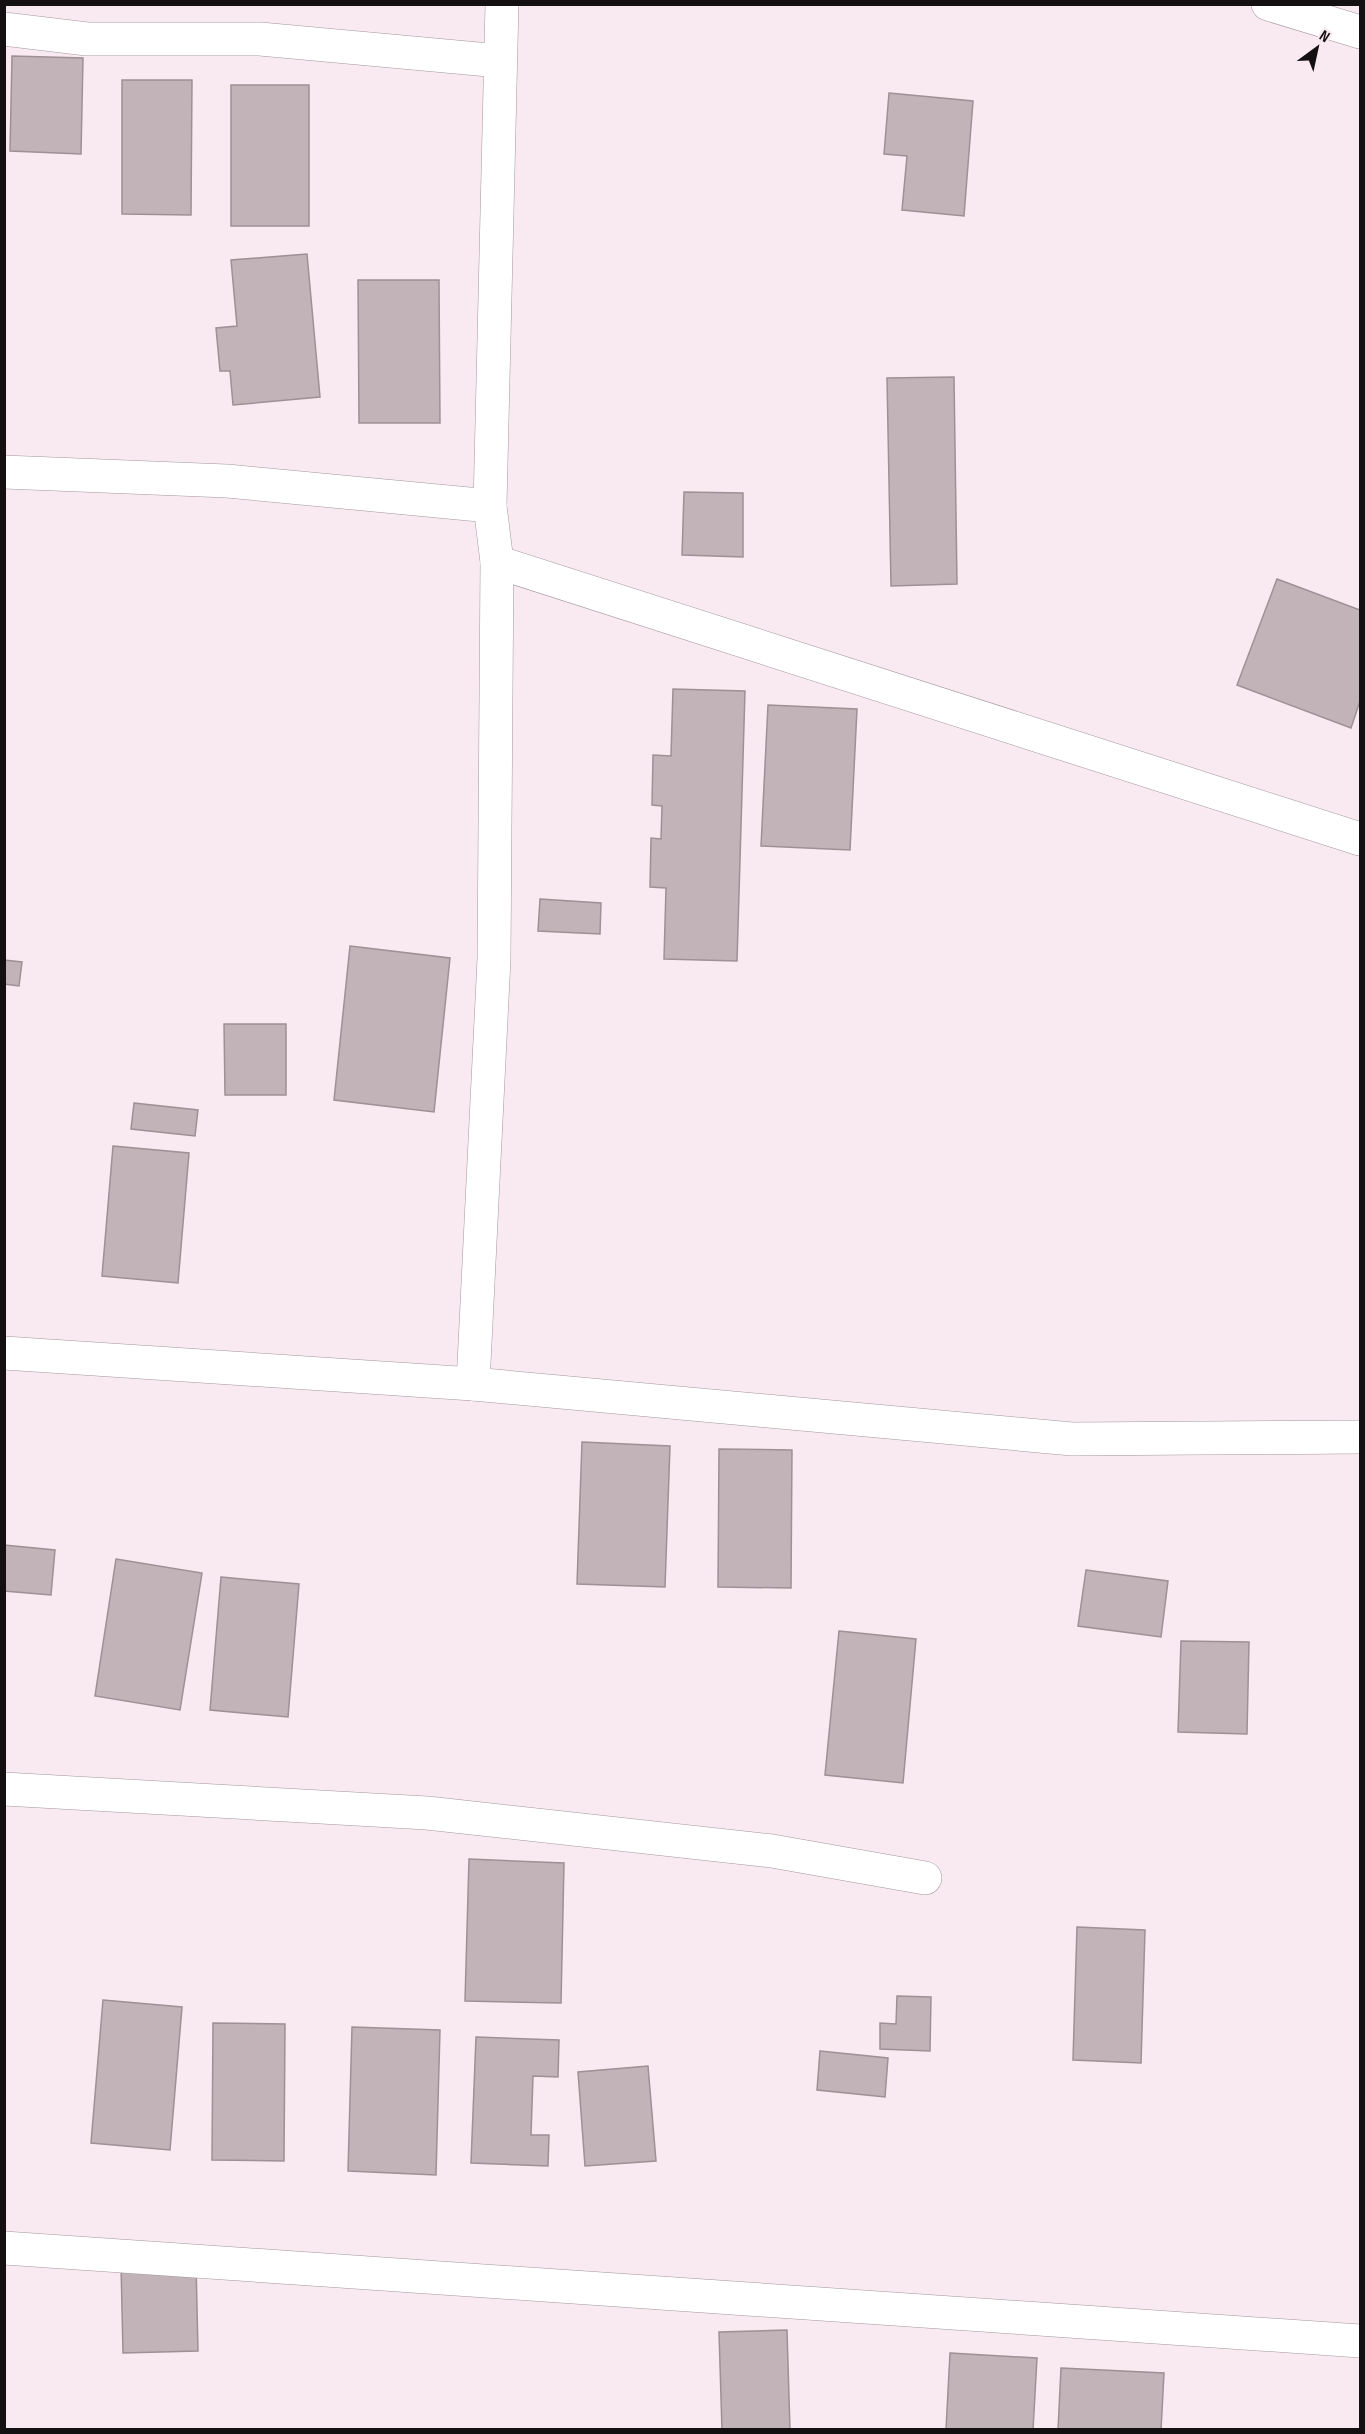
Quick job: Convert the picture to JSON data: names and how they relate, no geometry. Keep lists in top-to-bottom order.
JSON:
{
  "north": "top right"
}
